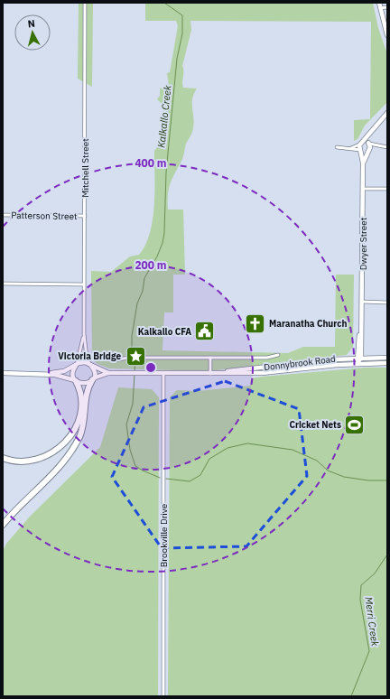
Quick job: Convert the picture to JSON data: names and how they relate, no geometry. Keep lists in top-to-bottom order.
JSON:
{
  "streets": {
    "main road": ["Dwyer Street", "Donnybrook Road"],
    "street": ["Mitchell Street", "Patterson Street", "Brookville Drive"]
  },
  "crossings": [
    ["Mitchell Street", "Patterson Street"],
    ["Mitchell Street", "Donnybrook Road"],
    ["Dwyer Street", "Donnybrook Road"],
    ["Donnybrook Road", "Brookville Drive"]
  ],
  "water": ["Kalkallo Creek", "Merri Creek"],
  "places": {
    "church": ["Maranatha Church"],
    "public building": ["Kalkallo CFA"],
    "place": ["Victoria Bridge"],
    "sports": ["Cricket Nets"]
  },
  "north": "top",
  "rings": ["400 m", "200 m"]
}
